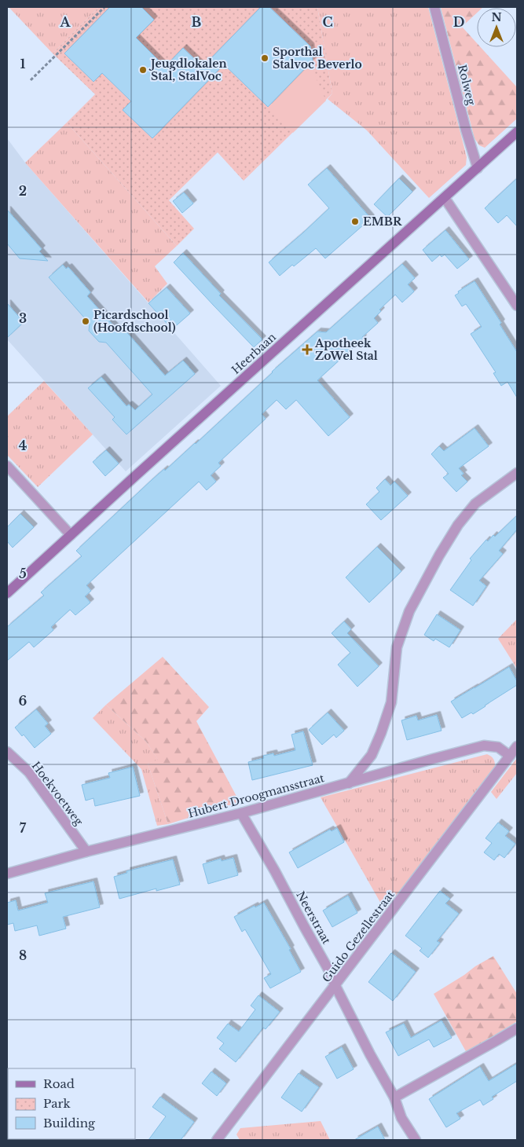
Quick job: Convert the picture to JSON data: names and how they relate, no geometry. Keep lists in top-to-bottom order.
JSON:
{
  "streets": {
    "street": [
      "Rolweg",
      "Heerbaan",
      "Hoekvoetweg",
      "Hubert Droogmansstraat",
      "Neerstraat",
      "Guido Gezellestraat"
    ]
  },
  "crossings": [
    ["Rolweg", "Heerbaan"],
    ["Hoekvoetweg", "Hubert Droogmansstraat"],
    ["Hubert Droogmansstraat", "Neerstraat"],
    ["Hubert Droogmansstraat", "Guido Gezellestraat"],
    ["Neerstraat", "Guido Gezellestraat"]
  ],
  "places": {
    "other": [
      "Sporthal Stalvoc Beverlo",
      "Jeugdlokalen Stal, StalVoc",
      "EMBR",
      "Picardschool (Hoofdschool)"
    ],
    "health": ["Apotheek ZoWel Stal"]
  },
  "legend": ["Road", "Park", "Building"],
  "north": "top",
  "grid": {
    "columns": [
      "A",
      "B",
      "C",
      "D"
    ],
    "rows": [
      "1",
      "2",
      "3",
      "4",
      "5",
      "6",
      "7",
      "8"
    ]
  }
}
